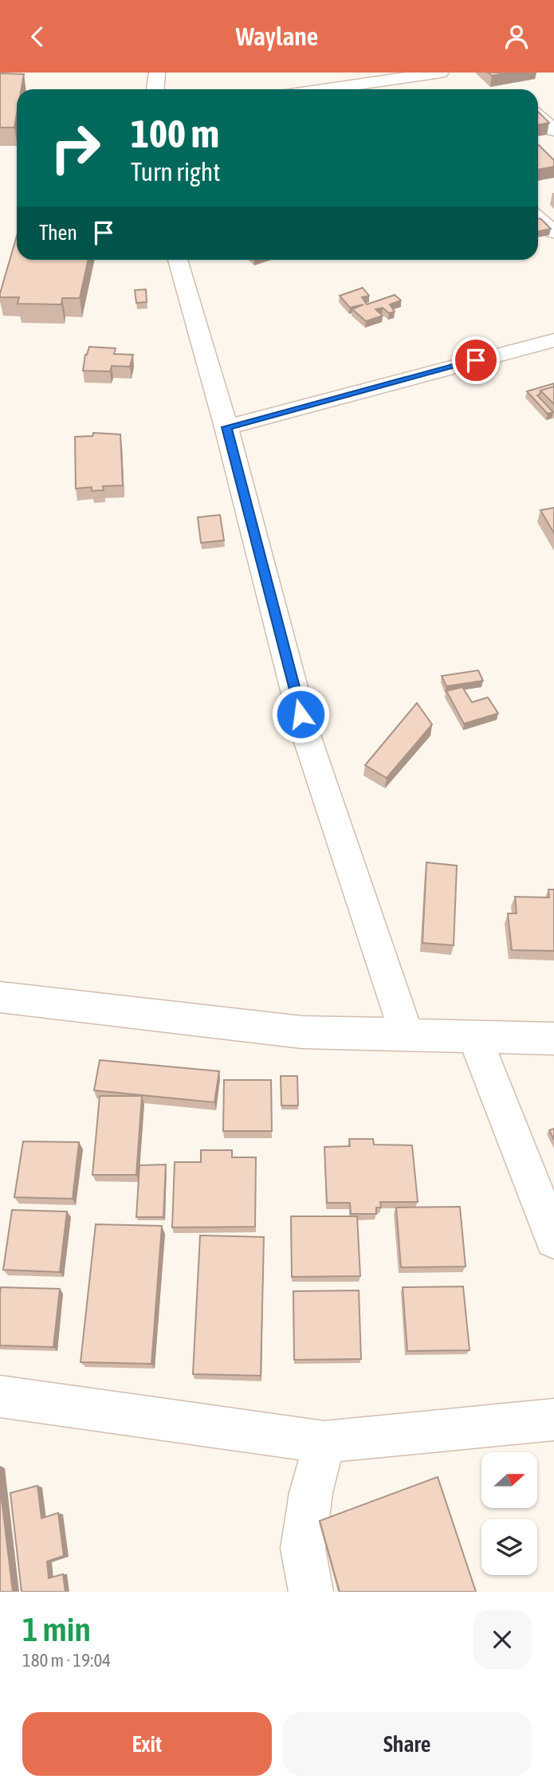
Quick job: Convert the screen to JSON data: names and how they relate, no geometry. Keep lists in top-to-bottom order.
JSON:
{
  "north": "right",
  "page": {
    "header": "Waylane",
    "turn": ["100 m", "Turn right"],
    "then": "Then",
    "heading": ["1 min", "180 m · 19:04"],
    "buttons": ["Exit", "Share"]
  }
}
